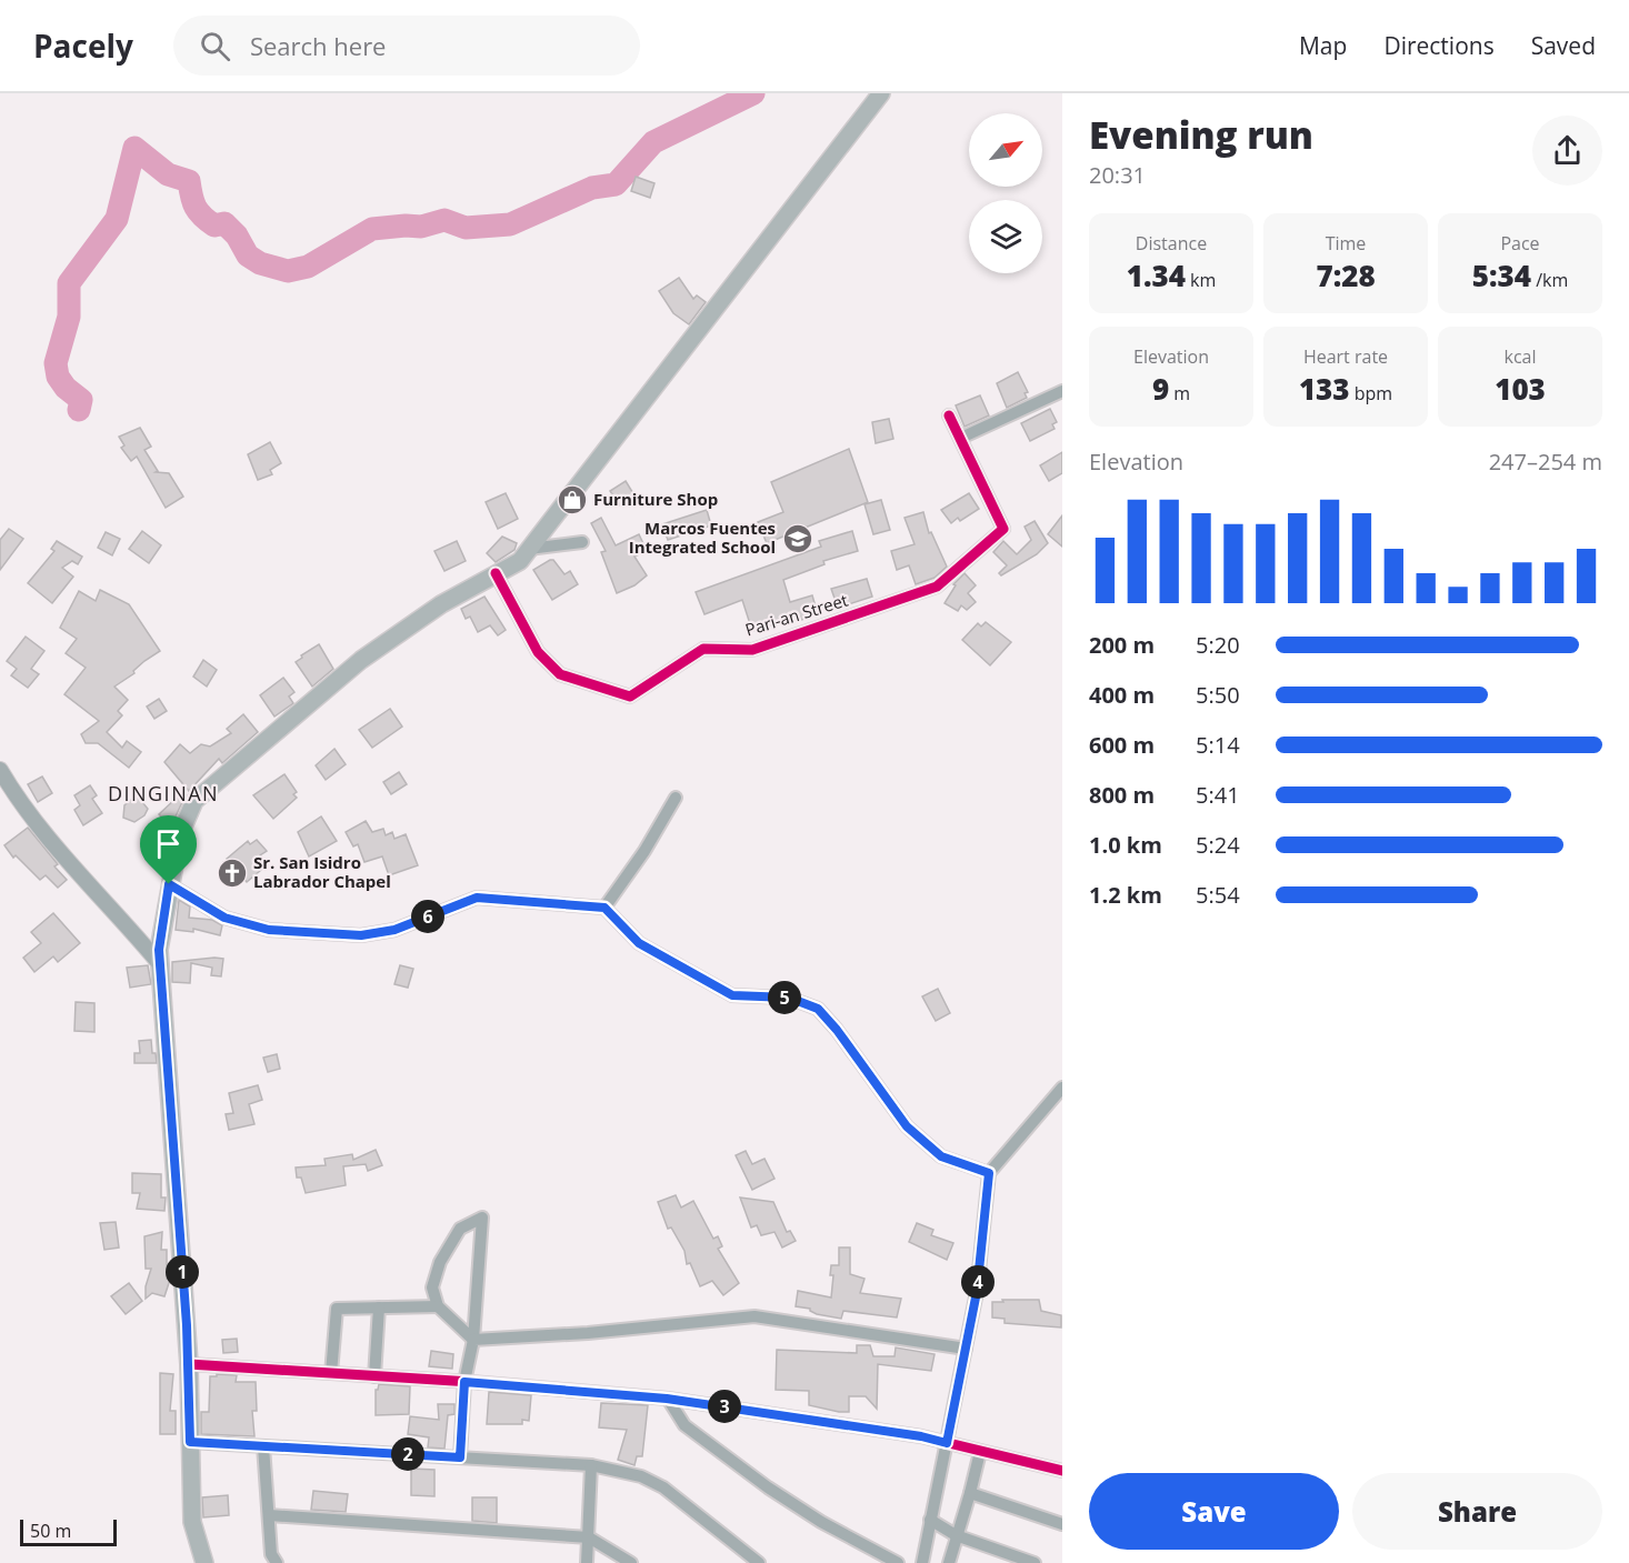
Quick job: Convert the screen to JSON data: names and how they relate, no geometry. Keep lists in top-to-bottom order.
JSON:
{
  "streets": {
    "street": ["Pari-an Street"]
  },
  "districts": ["DINGINAN"],
  "places": {
    "shop": ["Furniture Shop"],
    "school or university": ["Marcos Fuentes Integrated School"],
    "church": ["Sr. San Isidro Labrador Chapel"]
  },
  "scale_bar": "50 m",
  "north": "top right",
  "page": {
    "header": "Pacely",
    "search": "Search here",
    "nav": ["Map", "Directions", "Saved"],
    "heading": ["Evening run", "20:31"],
    "stats": [
      ["Distance", "1.34 km"],
      ["Time", "7:28"],
      ["Pace", "5:34 /km"],
      ["Elevation", "9 m"],
      ["Heart rate", "133 bpm"],
      ["kcal", "103"]
    ],
    "chart": ["Elevation", "247–254 m"],
    "list": [
      {
        "name": "200 m",
        "note": "5:20"
      },
      {
        "name": "400 m",
        "note": "5:50"
      },
      {
        "name": "600 m",
        "note": "5:14"
      },
      {
        "name": "800 m",
        "note": "5:41"
      },
      {
        "name": "1.0 km",
        "note": "5:24"
      },
      {
        "name": "1.2 km",
        "note": "5:54"
      }
    ],
    "pins": [
      "6",
      "5",
      "1",
      "4",
      "3",
      "2"
    ],
    "buttons": ["Save", "Share"],
    "scale": "50 m"
  }
}
